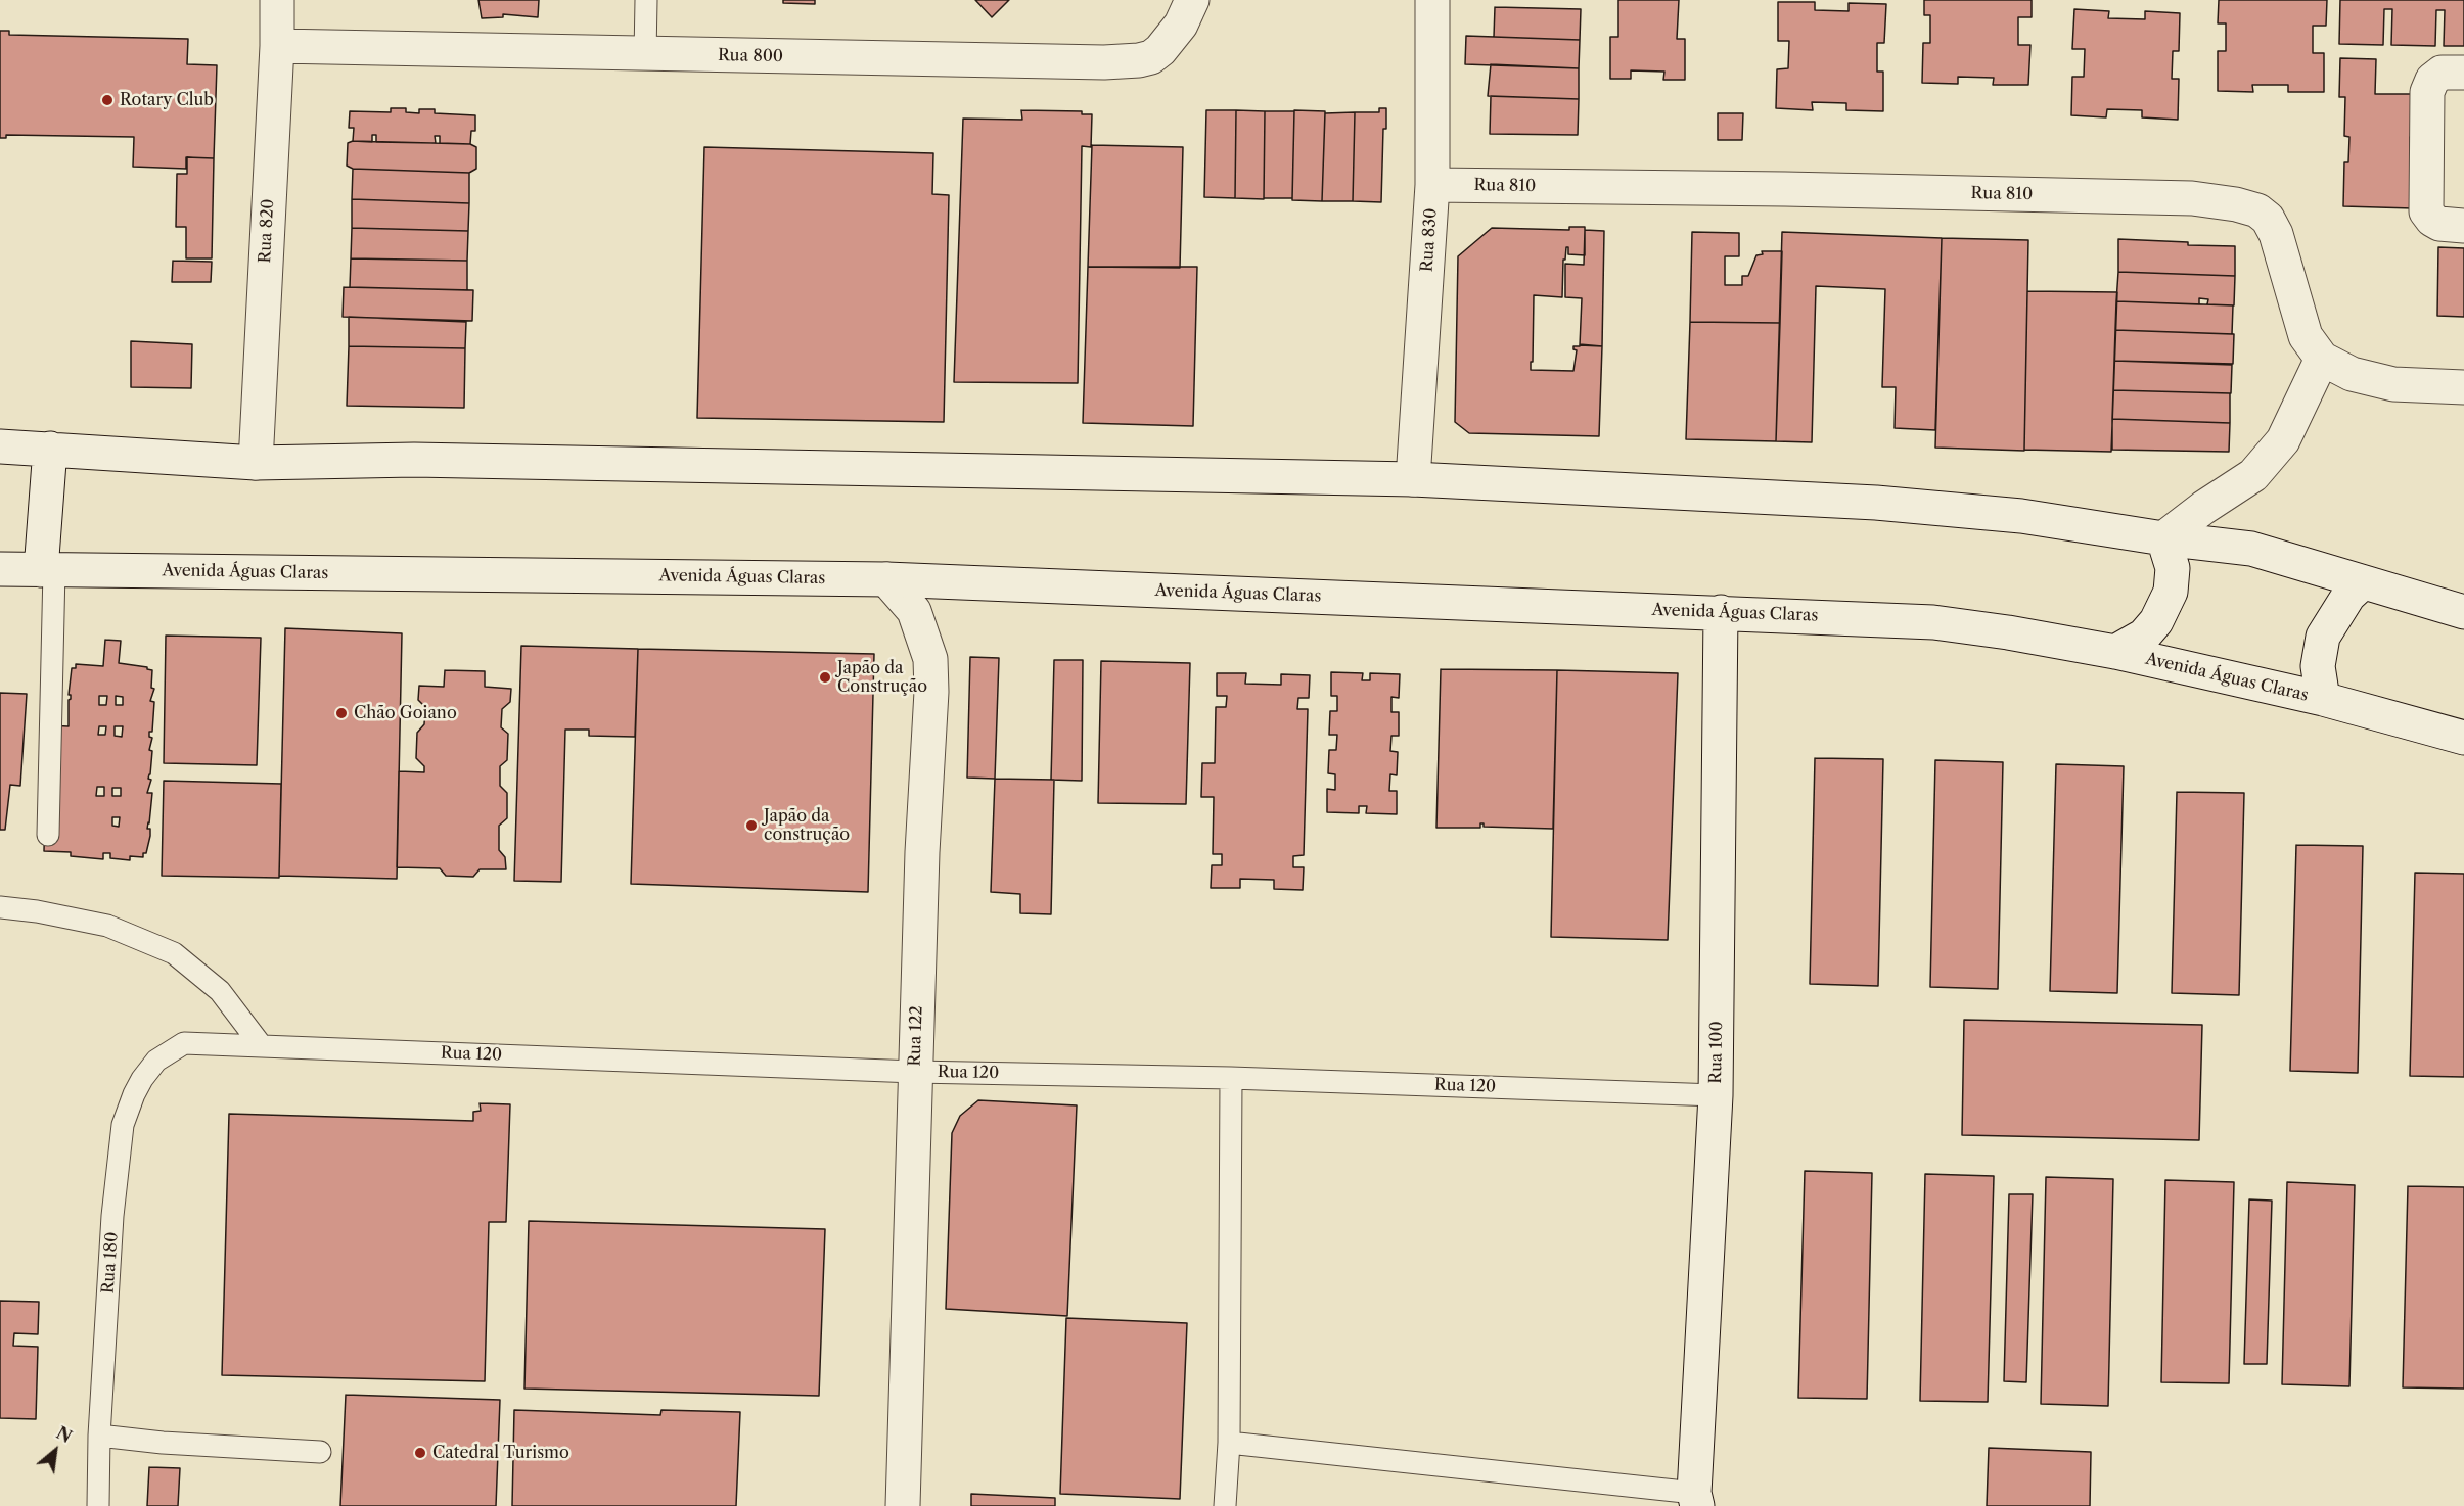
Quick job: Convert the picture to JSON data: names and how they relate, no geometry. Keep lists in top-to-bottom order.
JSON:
{
  "streets": {
    "main road": [
      "Rua 800",
      "Rua 810",
      "Rua 820",
      "Rua 830",
      "Avenida Águas Claras",
      "Rua 122",
      "Rua 100"
    ],
    "lane": ["Rua 120", "Rua 180"]
  },
  "crossings": [
    ["Rua 800", "Rua 820"],
    ["Rua 810", "Rua 830"],
    ["Avenida Águas Claras", "Rua 122"],
    ["Avenida Águas Claras", "Rua 100"],
    ["Rua 122", "Rua 120"],
    ["Rua 100", "Rua 120"],
    ["Rua 120", "Rua 180"]
  ],
  "places": [
    "Rotary Club",
    "Japão da Construção",
    "Chão Goiano",
    "Japão da construção",
    "Catedral Turismo"
  ],
  "north": "top right"
}
